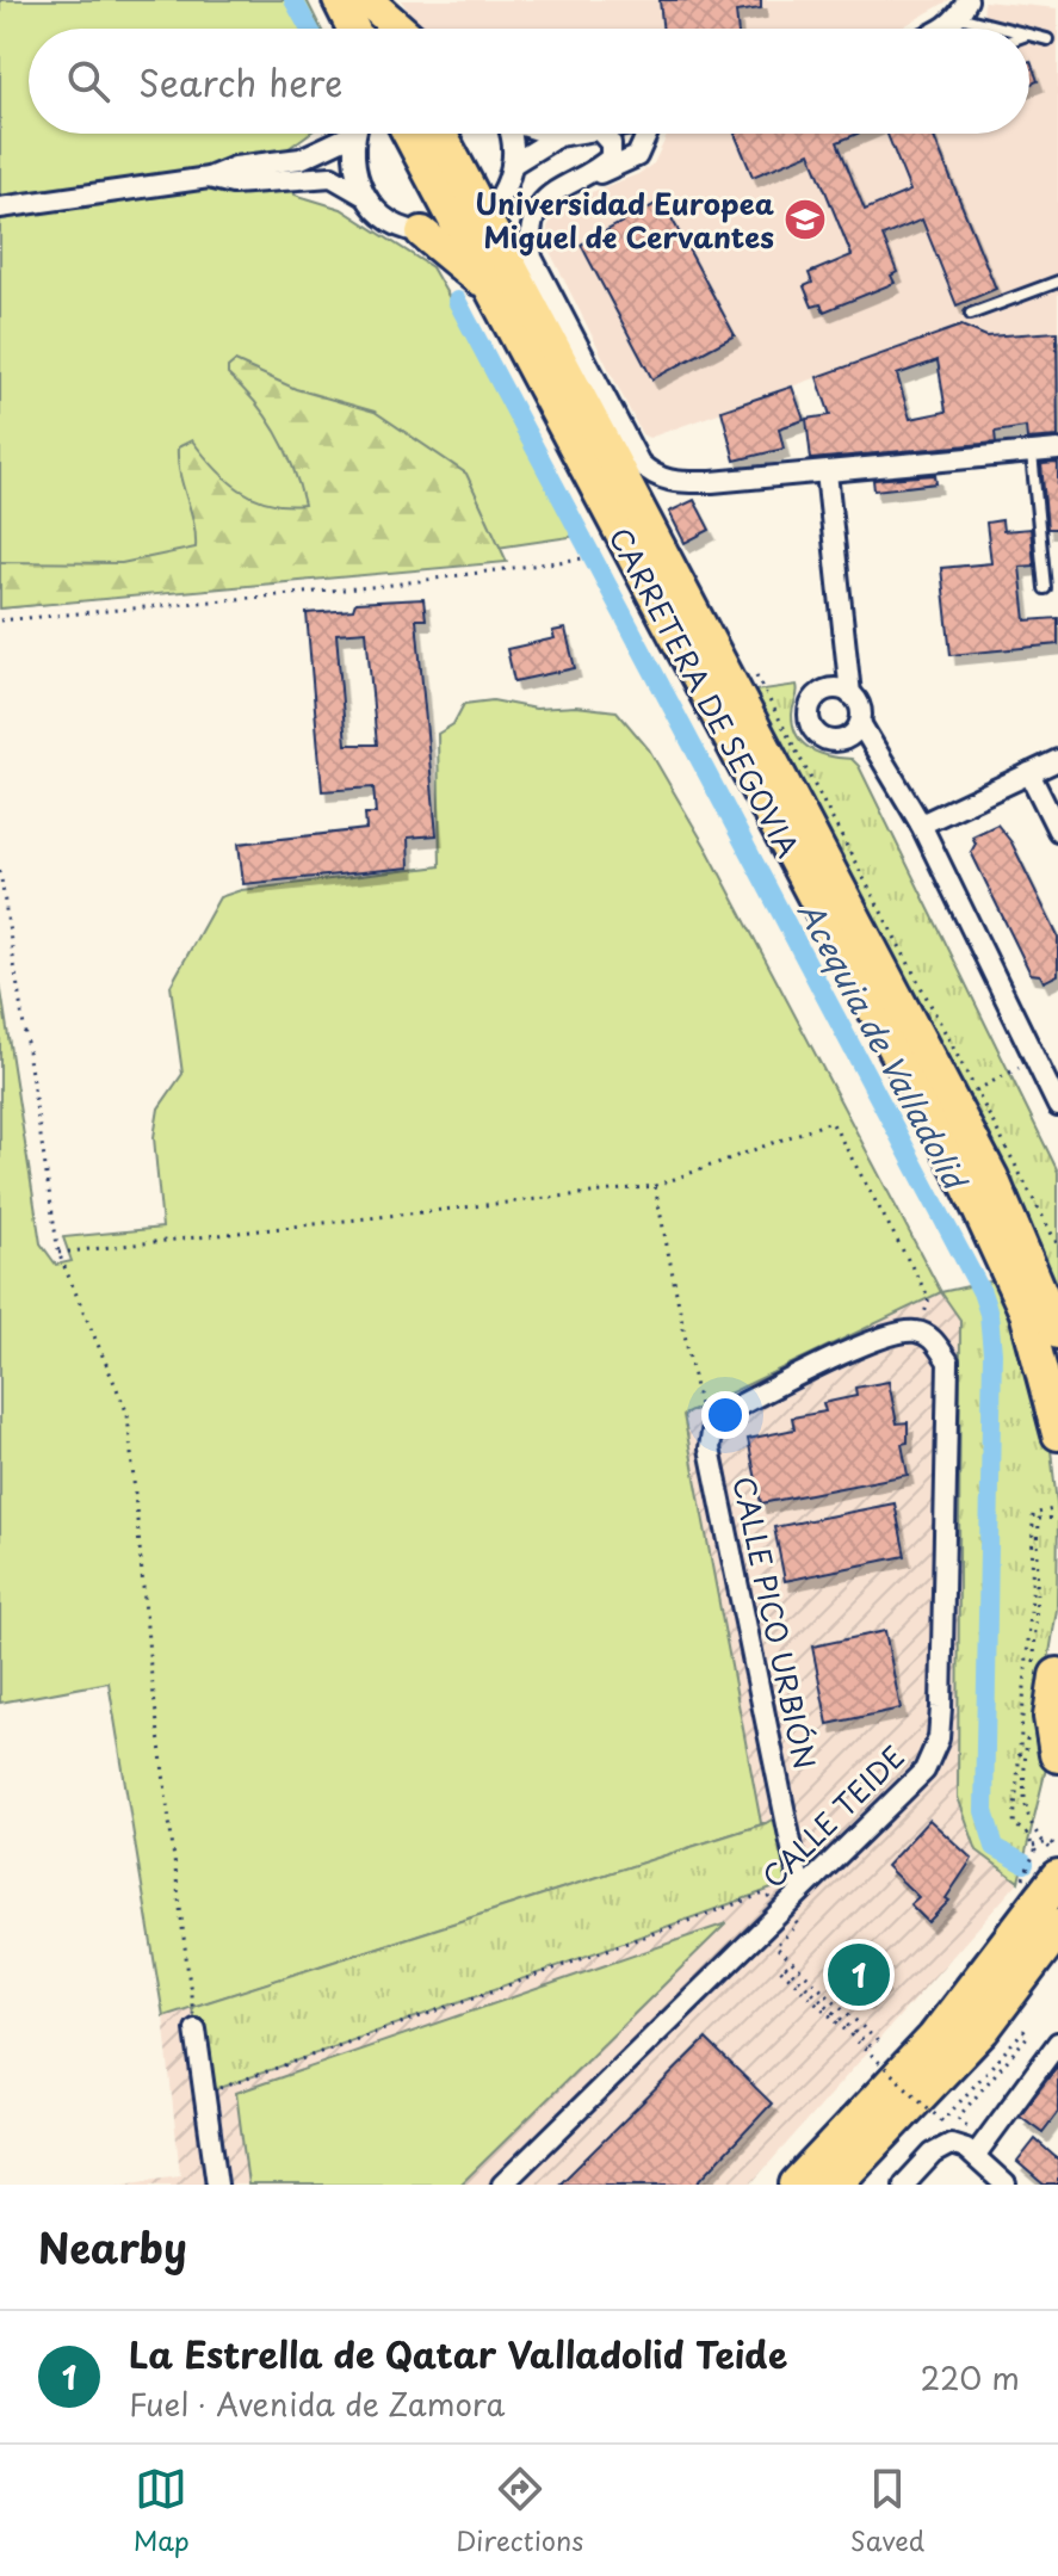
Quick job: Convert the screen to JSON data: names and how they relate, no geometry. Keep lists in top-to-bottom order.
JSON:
{
  "streets": {
    "main road": ["CARRETERA DE SEGOVIA"],
    "street": ["CALLE PICO URBIÓN", "CALLE TEIDE"]
  },
  "crossings": [
    ["CALLE PICO URBIÓN", "CALLE TEIDE"]
  ],
  "water": ["Acequia de Valladolid"],
  "places": {
    "school or university": ["Universidad Europea Miguel de Cervantes"]
  },
  "page": {
    "search": "Search here",
    "pins": "1",
    "heading": "Nearby",
    "list": [
      {
        "mark": "1",
        "name": "La Estrella de Qatar Valladolid Teide",
        "note": "Fuel · Avenida de Zamora",
        "value": "220 m"
      }
    ],
    "nav": ["Map", "Directions", "Saved"]
  }
}
